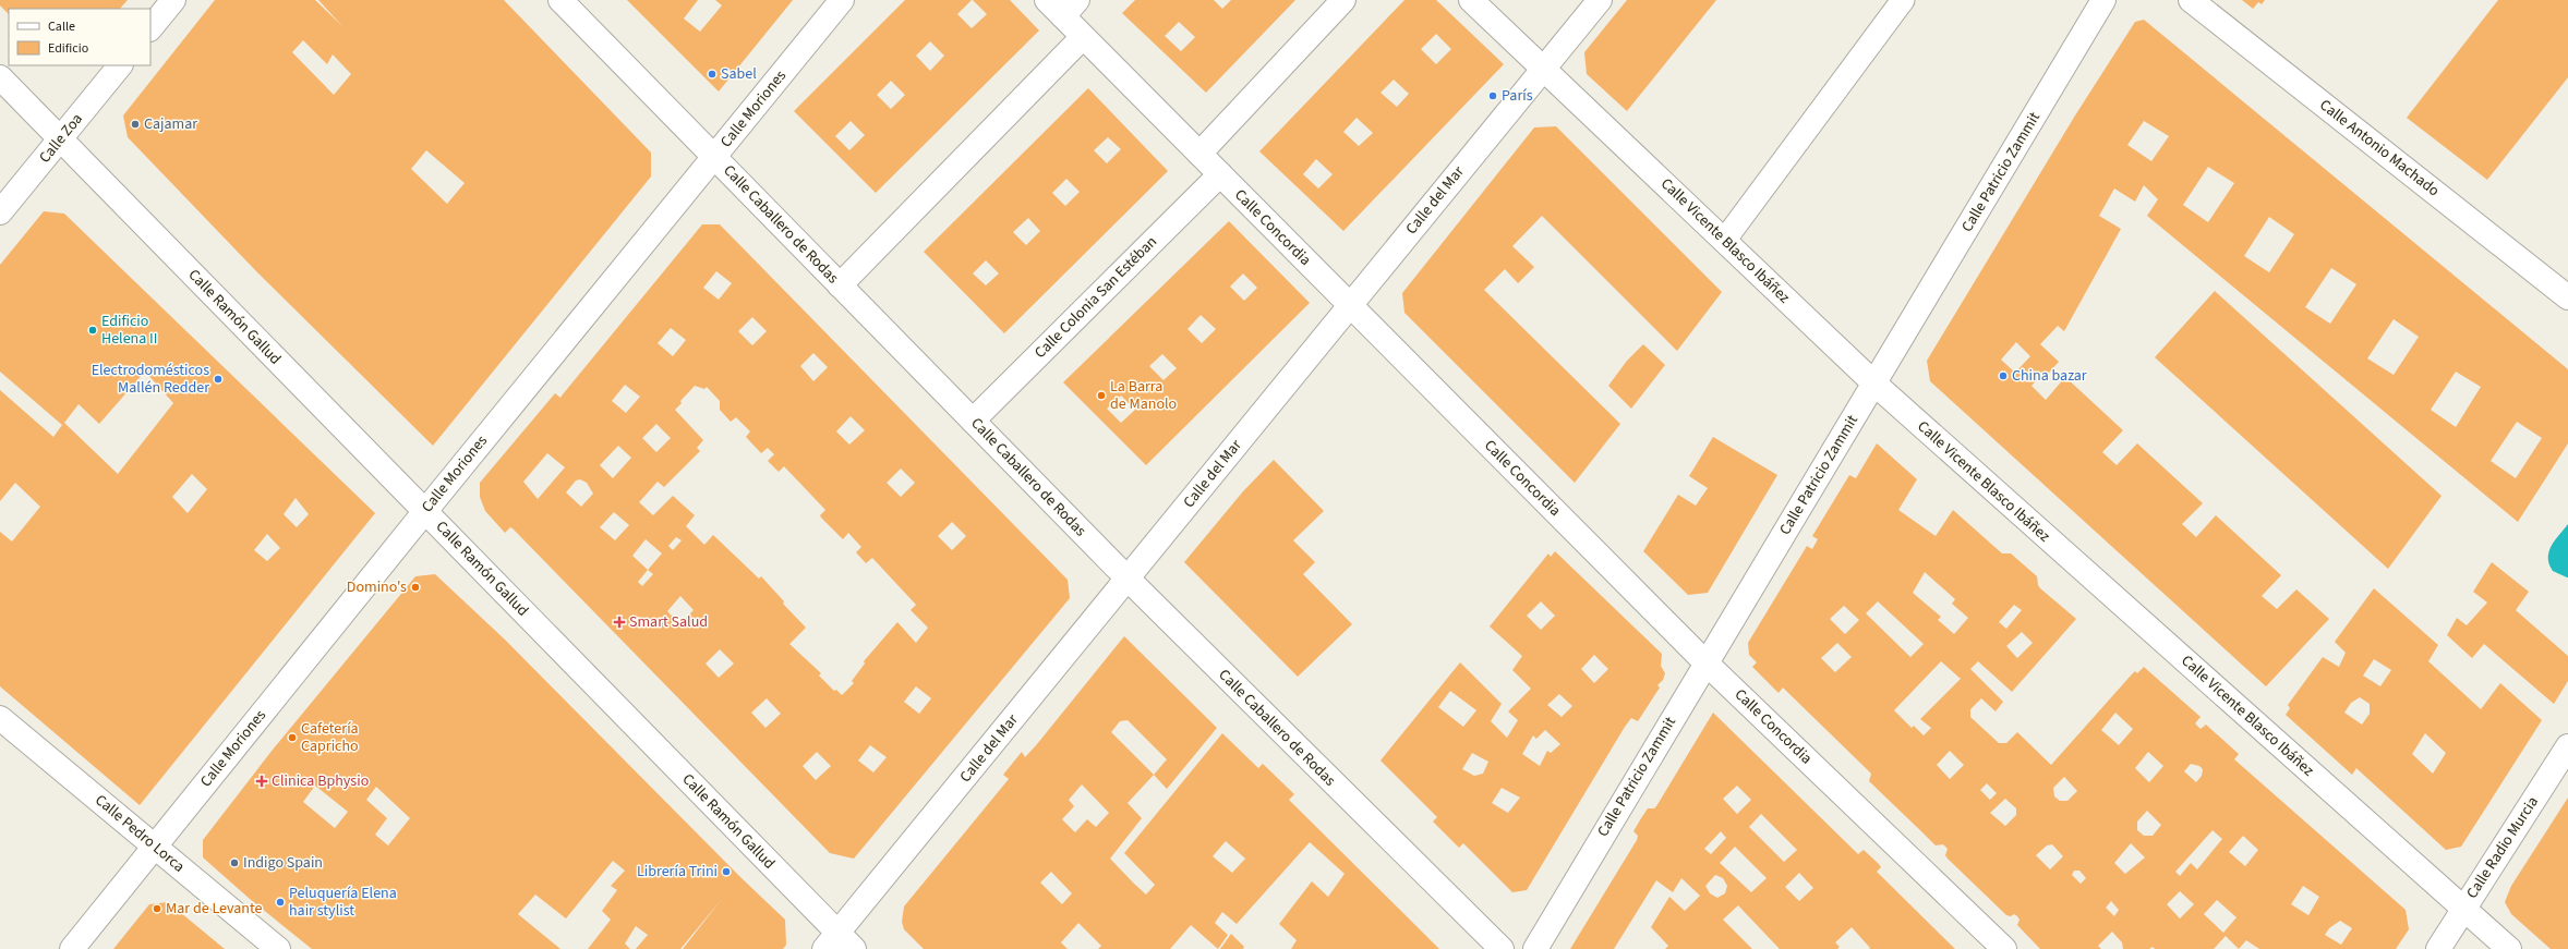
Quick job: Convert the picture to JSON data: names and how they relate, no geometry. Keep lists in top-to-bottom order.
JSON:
{
  "streets": {
    "street": [
      "Calle Moriones",
      "Calle Zoa",
      "Calle Antonio Machado",
      "Calle Patricio Zammit",
      "Calle del Mar",
      "Calle Caballero de Rodas",
      "Calle Concordia",
      "Calle Vicente Blasco Ibáñez",
      "Calle Colonia San Estéban",
      "Calle Ramón Gallud",
      "Calle Pedro Lorca",
      "Calle Radio Murcia"
    ]
  },
  "crossings": [
    ["Calle Moriones", "Calle Caballero de Rodas"],
    ["Calle Moriones", "Calle Ramón Gallud"],
    ["Calle Moriones", "Calle Pedro Lorca"],
    ["Calle Zoa", "Calle Ramón Gallud"],
    ["Calle Patricio Zammit", "Calle Concordia"],
    ["Calle Patricio Zammit", "Calle Vicente Blasco Ibáñez"],
    ["Calle del Mar", "Calle Caballero de Rodas"],
    ["Calle del Mar", "Calle Concordia"],
    ["Calle del Mar", "Calle Vicente Blasco Ibáñez"],
    ["Calle del Mar", "Calle Ramón Gallud"],
    ["Calle Caballero de Rodas", "Calle Colonia San Estéban"],
    ["Calle Concordia", "Calle Colonia San Estéban"],
    ["Calle Vicente Blasco Ibáñez", "Calle Radio Murcia"]
  ],
  "places": {
    "other": [
      "Sabel",
      "París",
      "Cajamar",
      "Edificio Helena II",
      "China bazar",
      "Electrodomésticos Mallén Redder",
      "La Barra de Manolo",
      "Domino's",
      "Cafetería Capricho",
      "Indigo Spain",
      "Librería Trini",
      "Peluquería Elena hair stylist",
      "Mar de Levante"
    ],
    "health": ["Smart Salud", "Clinica Bphysio"]
  },
  "legend": ["Calle", "Edificio"]
}
